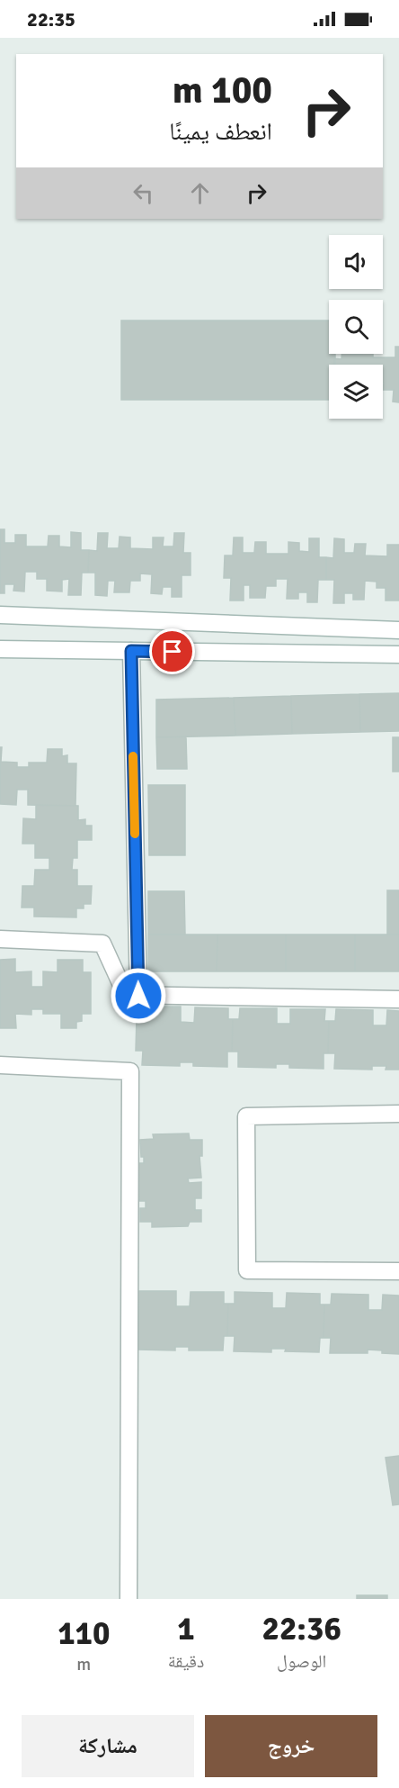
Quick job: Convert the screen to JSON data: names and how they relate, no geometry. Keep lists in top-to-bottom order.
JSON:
{
  "page": {
    "status": "22:35",
    "turn": ["100 m", "انعطف يمينًا"],
    "eta": [
      "22:36",
      "الوصول",
      "1",
      "دقيقة",
      "110",
      "m"
    ],
    "buttons": ["خروج", "مشاركة"]
  }
}
